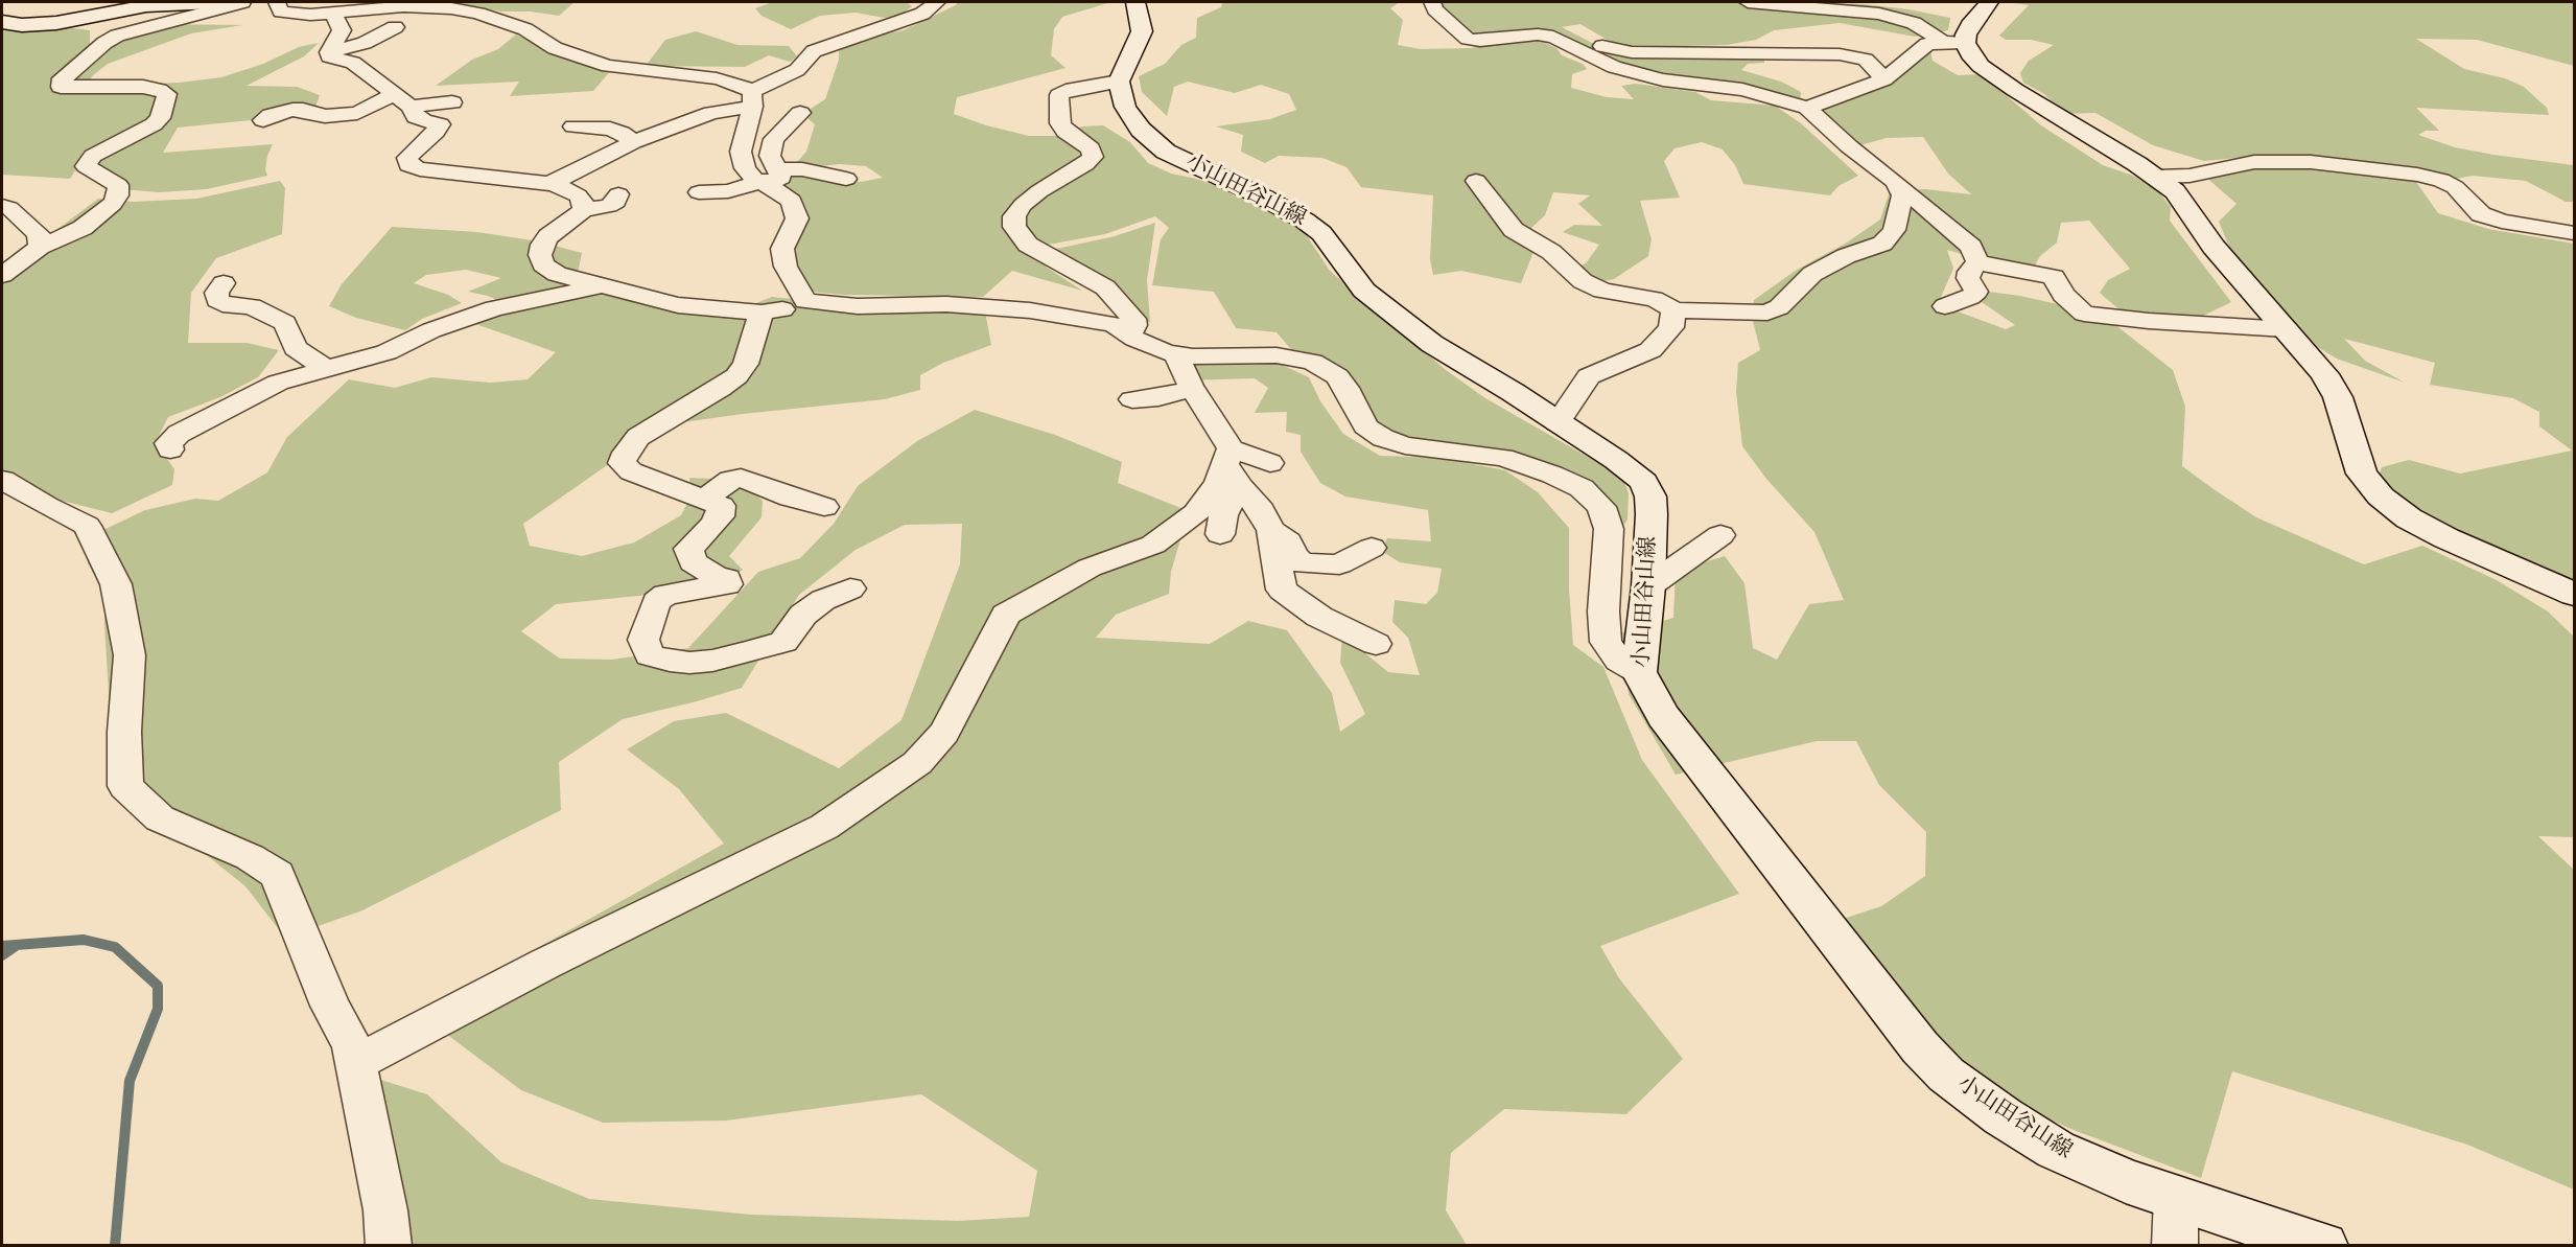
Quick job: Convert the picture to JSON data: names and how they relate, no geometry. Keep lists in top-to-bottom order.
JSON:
{
  "streets": {
    "main road": ["小山田谷山線"]
  }
}
